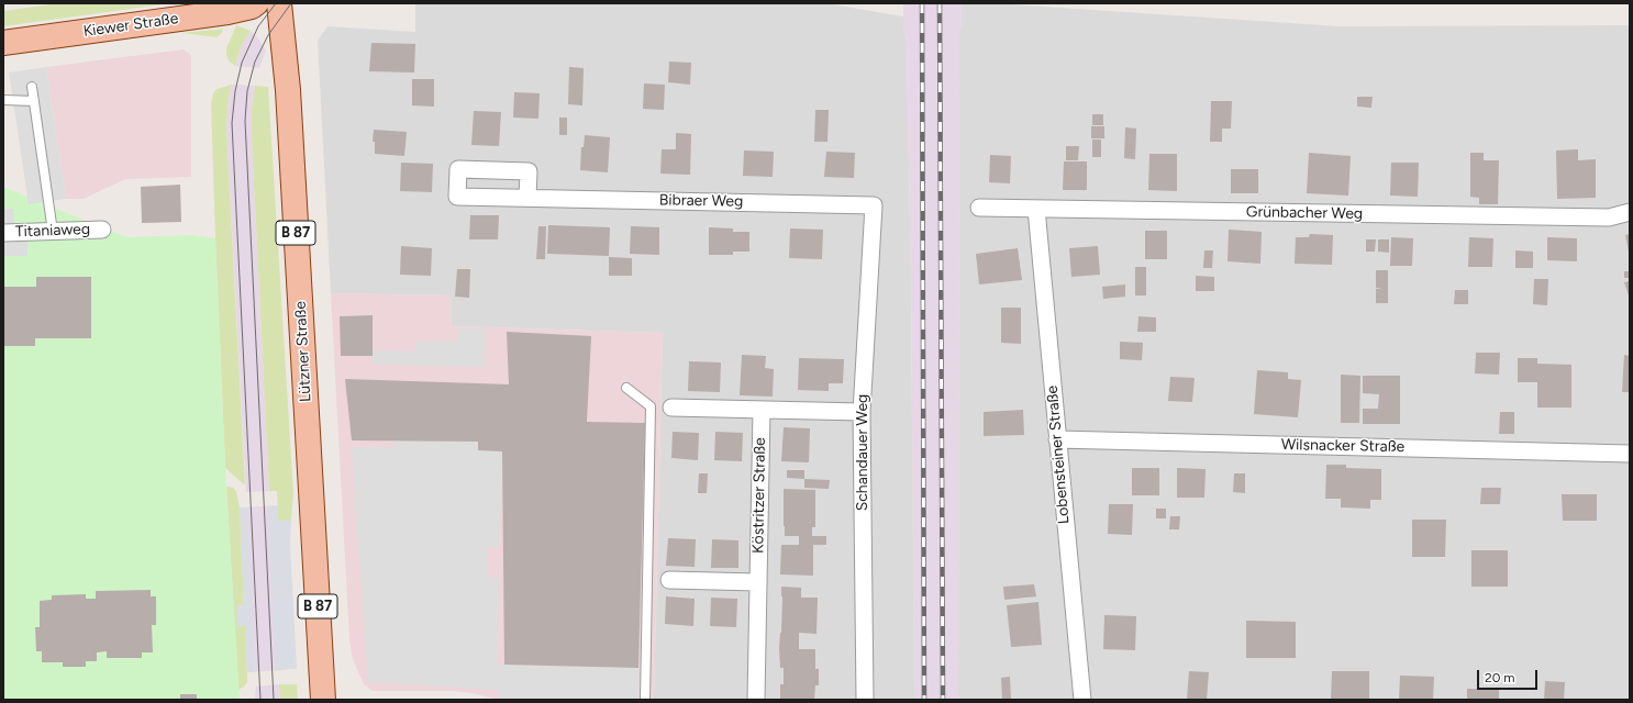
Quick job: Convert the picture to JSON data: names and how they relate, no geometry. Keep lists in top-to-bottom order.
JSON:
{
  "streets": {
    "main road": ["Kiewer Straße", "B 87", "Lützner Straße"],
    "street": [
      "Bibraer Weg",
      "Grünbacher Weg",
      "Titaniaweg",
      "Wilsnacker Straße",
      "Schandauer Weg",
      "Lobensteiner Straße",
      "Köstritzer Straße"
    ]
  },
  "crossings": [
    ["Bibraer Weg", "Schandauer Weg"],
    ["Grünbacher Weg", "Lobensteiner Straße"],
    ["Wilsnacker Straße", "Lobensteiner Straße"]
  ],
  "scale_bar": "20 m"
}
